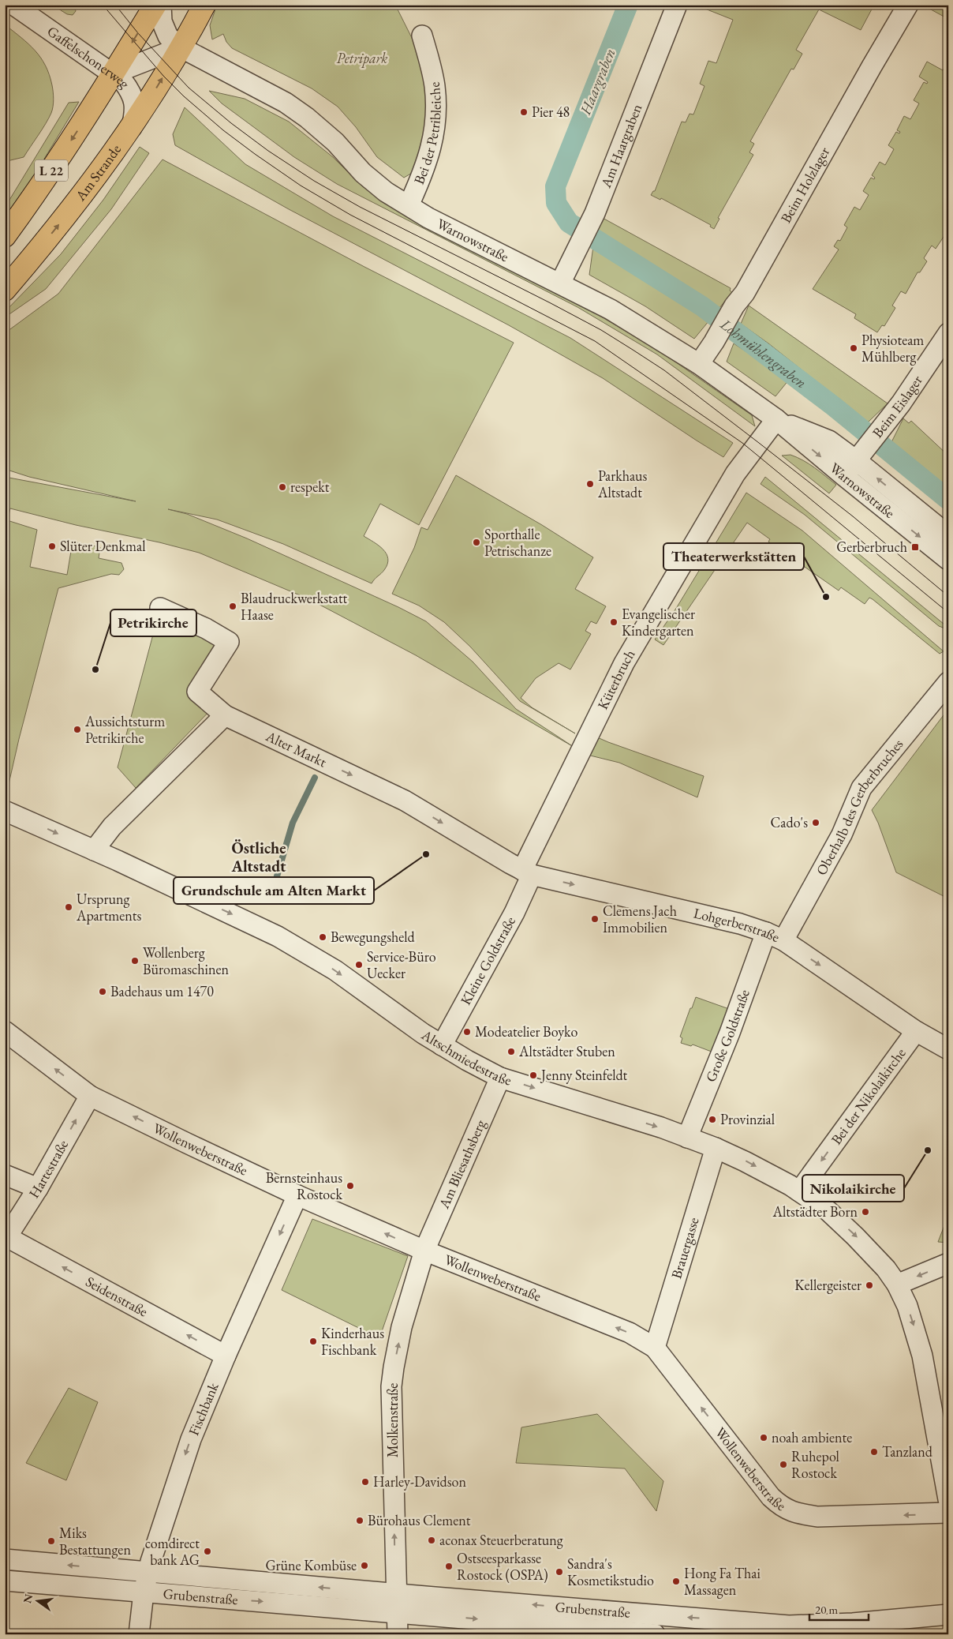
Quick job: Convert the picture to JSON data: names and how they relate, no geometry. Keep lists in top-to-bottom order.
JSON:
{
  "streets": {
    "main road": ["L 22", "Am Strande"],
    "street": [
      "Gaffelschonerweg",
      "Bei der Petribleiche",
      "Am Haargraben",
      "Beim Holzlager",
      "Warnowstraße",
      "Beim Eislager",
      "Küterbruch",
      "Alter Markt",
      "Oberhalb des Gerberbruches",
      "Lohgerberstraße",
      "Kleine Goldstraße",
      "Große Goldstraße",
      "Altschmiedestraße",
      "Bei der Nikolaikirche",
      "Wollenweberstraße",
      "Am Bliesathsberg",
      "Hartestraße",
      "Brauergasse",
      "Seidenstraße",
      "Fischbank",
      "Molkenstraße",
      "Grubenstraße"
    ]
  },
  "crossings": [
    ["Gaffelschonerweg", "L 22"],
    ["Gaffelschonerweg", "Am Strande"],
    ["Bei der Petribleiche", "Warnowstraße"],
    ["Am Haargraben", "Warnowstraße"],
    ["L 22", "Am Strande"],
    ["L 22", "Warnowstraße"],
    ["Am Strande", "Warnowstraße"],
    ["Beim Holzlager", "Warnowstraße"],
    ["Warnowstraße", "Beim Eislager"],
    ["Warnowstraße", "Küterbruch"],
    ["Küterbruch", "Alter Markt"],
    ["Küterbruch", "Lohgerberstraße"],
    ["Küterbruch", "Kleine Goldstraße"],
    ["Alter Markt", "Lohgerberstraße"],
    ["Alter Markt", "Kleine Goldstraße"],
    ["Oberhalb des Gerberbruches", "Lohgerberstraße"],
    ["Lohgerberstraße", "Kleine Goldstraße"],
    ["Lohgerberstraße", "Große Goldstraße"],
    ["Lohgerberstraße", "Bei der Nikolaikirche"],
    ["Kleine Goldstraße", "Altschmiedestraße"],
    ["Große Goldstraße", "Altschmiedestraße"],
    ["Altschmiedestraße", "Bei der Nikolaikirche"],
    ["Altschmiedestraße", "Am Bliesathsberg"],
    ["Altschmiedestraße", "Brauergasse"],
    ["Wollenweberstraße", "Am Bliesathsberg"],
    ["Wollenweberstraße", "Hartestraße"],
    ["Wollenweberstraße", "Brauergasse"],
    ["Wollenweberstraße", "Fischbank"],
    ["Wollenweberstraße", "Molkenstraße"],
    ["Am Bliesathsberg", "Molkenstraße"],
    ["Hartestraße", "Seidenstraße"],
    ["Seidenstraße", "Fischbank"],
    ["Fischbank", "Grubenstraße"],
    ["Molkenstraße", "Grubenstraße"]
  ],
  "one_way": [
    "Alter Markt",
    "Lohgerberstraße",
    "Altschmiedestraße",
    "Bei der Nikolaikirche",
    "Wollenweberstraße",
    "Hartestraße",
    "Seidenstraße",
    "Fischbank",
    "Molkenstraße"
  ],
  "districts": ["Östliche Altstadt"],
  "water": ["Haargraben", "Lohmühlengraben"],
  "parks": ["Petripark"],
  "places": {
    "other": [
      "Pier 48",
      "Physioteam Mühlberg",
      "Parkhaus Altstadt",
      "respekt",
      "Sporthalle Petrischanze",
      "Slüter Denkmal",
      "Theaterwerkstätten",
      "Blaudruckwerkstatt Haase",
      "Evangelischer Kindergarten",
      "Petrikirche",
      "Aussichtsturm Petrikirche",
      "Cado's",
      "Grundschule am Alten Markt",
      "Ursprung Apartments",
      "Clemens Jach Immobilien",
      "Bewegungsheld",
      "Wollenberg Büromaschinen",
      "Service-Büro Uecker",
      "Badehaus um 1470",
      "Modeatelier Boyko",
      "Altstädter Stuben",
      "Jenny Steinfeldt",
      "Provinzial",
      "Nikolaikirche",
      "Bernsteinhaus Rostock",
      "Altstädter Born",
      "Kellergeister",
      "Kinderhaus Fischbank",
      "noah ambiente",
      "Tanzland",
      "Ruhepol Rostock",
      "Harley-Davidson",
      "Bürohaus Clement",
      "aconax Steuerberatung",
      "Miks Bestattungen",
      "comdirect bank AG",
      "Grüne Kombüse",
      "Ostseesparkasse Rostock (OSPA)",
      "Sandra's Kosmetikstudio",
      "Hong Fa Thai Massagen"
    ],
    "transit": ["Gerberbruch"]
  },
  "scale_bar": "20 m",
  "north": "left"
}
